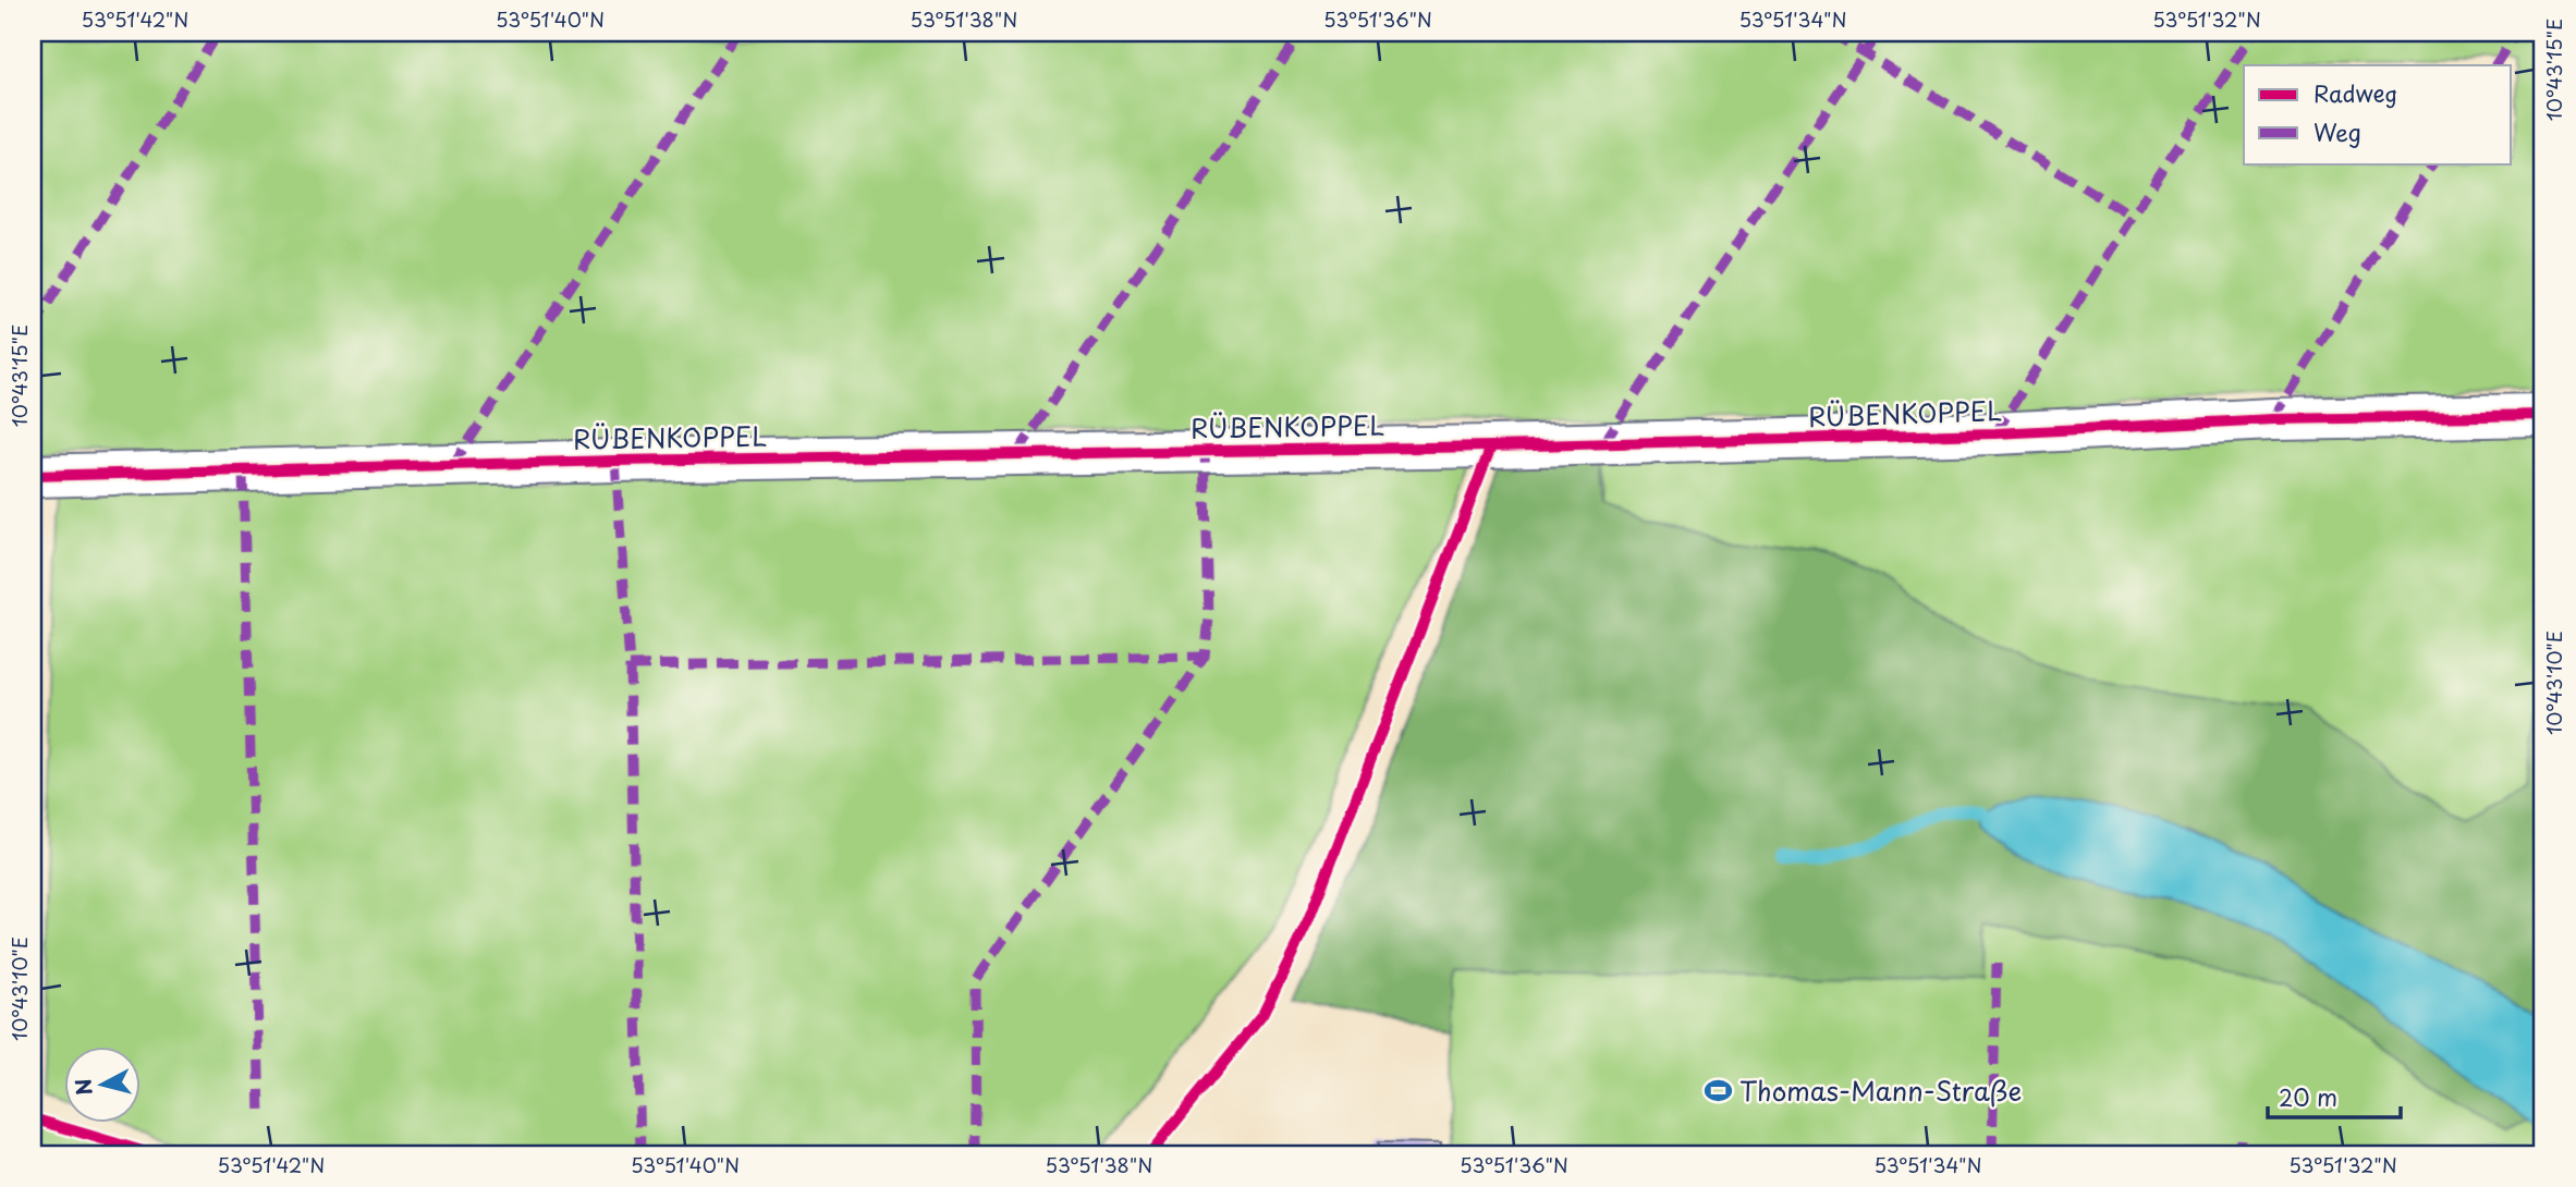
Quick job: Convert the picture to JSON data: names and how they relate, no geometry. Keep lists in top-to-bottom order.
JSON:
{
  "streets": {
    "street": ["RÜBENKOPPEL"]
  },
  "places": {
    "sports": ["Thomas-Mann-Straße"]
  },
  "legend": ["Radweg", "Weg"],
  "scale_bar": "20 m",
  "north": "left",
  "coordinates": [
    "53°51'42\"N",
    "53°51'40\"N",
    "53°51'38\"N",
    "53°51'36\"N",
    "53°51'34\"N",
    "53°51'32\"N",
    "10°43'15\"E",
    "10°43'10\"E"
  ]
}
